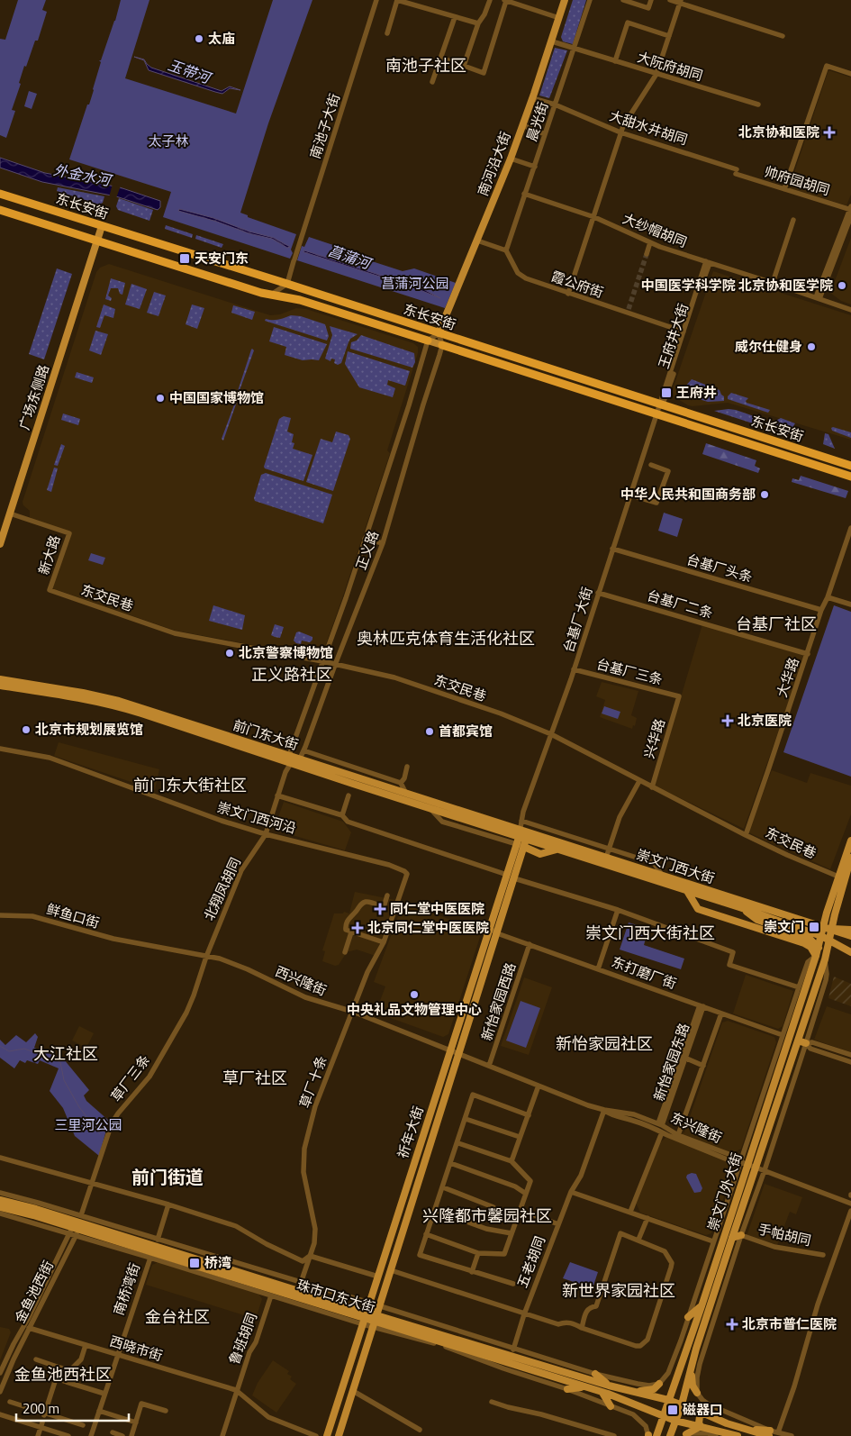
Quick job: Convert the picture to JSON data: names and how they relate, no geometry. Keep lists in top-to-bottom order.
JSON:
{
  "streets": {
    "highway": ["东长安街"],
    "main road": [
      "南河沿大街",
      "广场东侧路",
      "前门东大街",
      "崇文门西大街",
      "祈年大街",
      "崇文门外大街",
      "珠市口东大街"
    ],
    "street": [
      "大阮府胡同",
      "晨光街",
      "南池子大街",
      "大甜水井胡同",
      "帅府园胡同",
      "大纱帽胡同",
      "霞公府街",
      "王府井大街",
      "正义路",
      "新大路",
      "台基厂头条",
      "东交民巷",
      "台基厂二条",
      "台基厂大街",
      "台基厂三条",
      "大华路",
      "兴华路",
      "崇文门西河沿",
      "北翔凤胡同",
      "鲜鱼口街",
      "东打磨厂街",
      "西兴隆街",
      "新怡家园西路",
      "新怡家园东路",
      "草厂三条",
      "草厂十条",
      "东兴隆街",
      "手帕胡同",
      "五老胡同",
      "南桥湾街",
      "金鱼池西街",
      "鲁班胡同",
      "西晓市街"
    ]
  },
  "crossings": [
    ["大阮府胡同", "晨光街"],
    ["大阮府胡同", "南河沿大街"],
    ["晨光街", "大甜水井胡同"],
    ["晨光街", "大纱帽胡同"],
    ["晨光街", "霞公府街"],
    ["南池子大街", "东长安街"],
    ["大甜水井胡同", "南河沿大街"],
    ["大甜水井胡同", "帅府园胡同"],
    ["南河沿大街", "东长安街"],
    ["东长安街", "王府井大街"],
    ["东长安街", "广场东侧路"],
    ["东长安街", "正义路"],
    ["东长安街", "台基厂大街"],
    ["大纱帽胡同", "王府井大街"],
    ["霞公府街", "王府井大街"],
    ["王府井大街", "台基厂大街"],
    ["广场东侧路", "新大路"],
    ["正义路", "东交民巷"],
    ["正义路", "前门东大街"],
    ["新大路", "东交民巷"],
    ["台基厂头条", "台基厂大街"],
    ["台基厂头条", "大华路"],
    ["东交民巷", "台基厂大街"],
    ["东交民巷", "大华路"],
    ["东交民巷", "兴华路"],
    ["东交民巷", "崇文门外大街"],
    ["台基厂二条", "台基厂大街"],
    ["台基厂二条", "大华路"],
    ["台基厂大街", "台基厂三条"],
    ["台基厂大街", "前门东大街"],
    ["台基厂大街", "崇文门西大街"],
    ["台基厂大街", "祈年大街"],
    ["台基厂三条", "兴华路"],
    ["前门东大街", "崇文门西大街"],
    ["前门东大街", "北翔凤胡同"],
    ["前门东大街", "祈年大街"],
    ["崇文门西河沿", "北翔凤胡同"],
    ["崇文门西河沿", "草厂十条"],
    ["崇文门西大街", "祈年大街"],
    ["崇文门西大街", "崇文门外大街"],
    ["北翔凤胡同", "西兴隆街"],
    ["北翔凤胡同", "草厂三条"],
    ["鲜鱼口街", "西兴隆街"],
    ["东打磨厂街", "新怡家园西路"],
    ["东打磨厂街", "新怡家园东路"],
    ["东打磨厂街", "祈年大街"],
    ["东打磨厂街", "崇文门外大街"],
    ["西兴隆街", "草厂三条"],
    ["西兴隆街", "草厂十条"],
    ["西兴隆街", "东兴隆街"],
    ["西兴隆街", "祈年大街"],
    ["新怡家园西路", "东兴隆街"],
    ["新怡家园东路", "东兴隆街"],
    ["草厂三条", "珠市口东大街"],
    ["草厂十条", "珠市口东大街"],
    ["东兴隆街", "祈年大街"],
    ["东兴隆街", "崇文门外大街"],
    ["东兴隆街", "五老胡同"],
    ["祈年大街", "珠市口东大街"],
    ["崇文门外大街", "手帕胡同"],
    ["崇文门外大街", "珠市口东大街"],
    ["五老胡同", "珠市口东大街"],
    ["南桥湾街", "珠市口东大街"],
    ["南桥湾街", "西晓市街"],
    ["金鱼池西街", "珠市口东大街"],
    ["金鱼池西街", "西晓市街"],
    ["珠市口东大街", "鲁班胡同"],
    ["鲁班胡同", "西晓市街"]
  ],
  "districts": [
    "南池子社区",
    "台基厂社区",
    "奥林匹克体育生活化社区",
    "正义路社区",
    "前门东大街社区",
    "崇文门西大街社区",
    "新怡家园社区",
    "大江社区",
    "草厂社区",
    "前门街道",
    "兴隆都市馨园社区",
    "新世界家园社区",
    "金台社区",
    "金鱼池西社区"
  ],
  "water": ["玉带河", "外金水河", "菖蒲河"],
  "parks": ["太子林", "菖蒲河公园", "三里河公园"],
  "places": {
    "other": [
      "太庙",
      "中国医学科学院 北京协和医学院",
      "威尔仕健身",
      "中国国家博物馆",
      "中华人民共和国商务部",
      "北京警察博物馆",
      "北京市规划展览馆",
      "首都宾馆",
      "中央礼品文物管理中心"
    ],
    "health": [
      "北京协和医院",
      "北京医院",
      "同仁堂中医医院",
      "北京同仁堂中医医院",
      "北京市普仁医院"
    ],
    "transit": [
      "天安门东",
      "王府井",
      "崇文门",
      "桥湾",
      "磁器口"
    ]
  },
  "scale_bar": "200 m"
}
